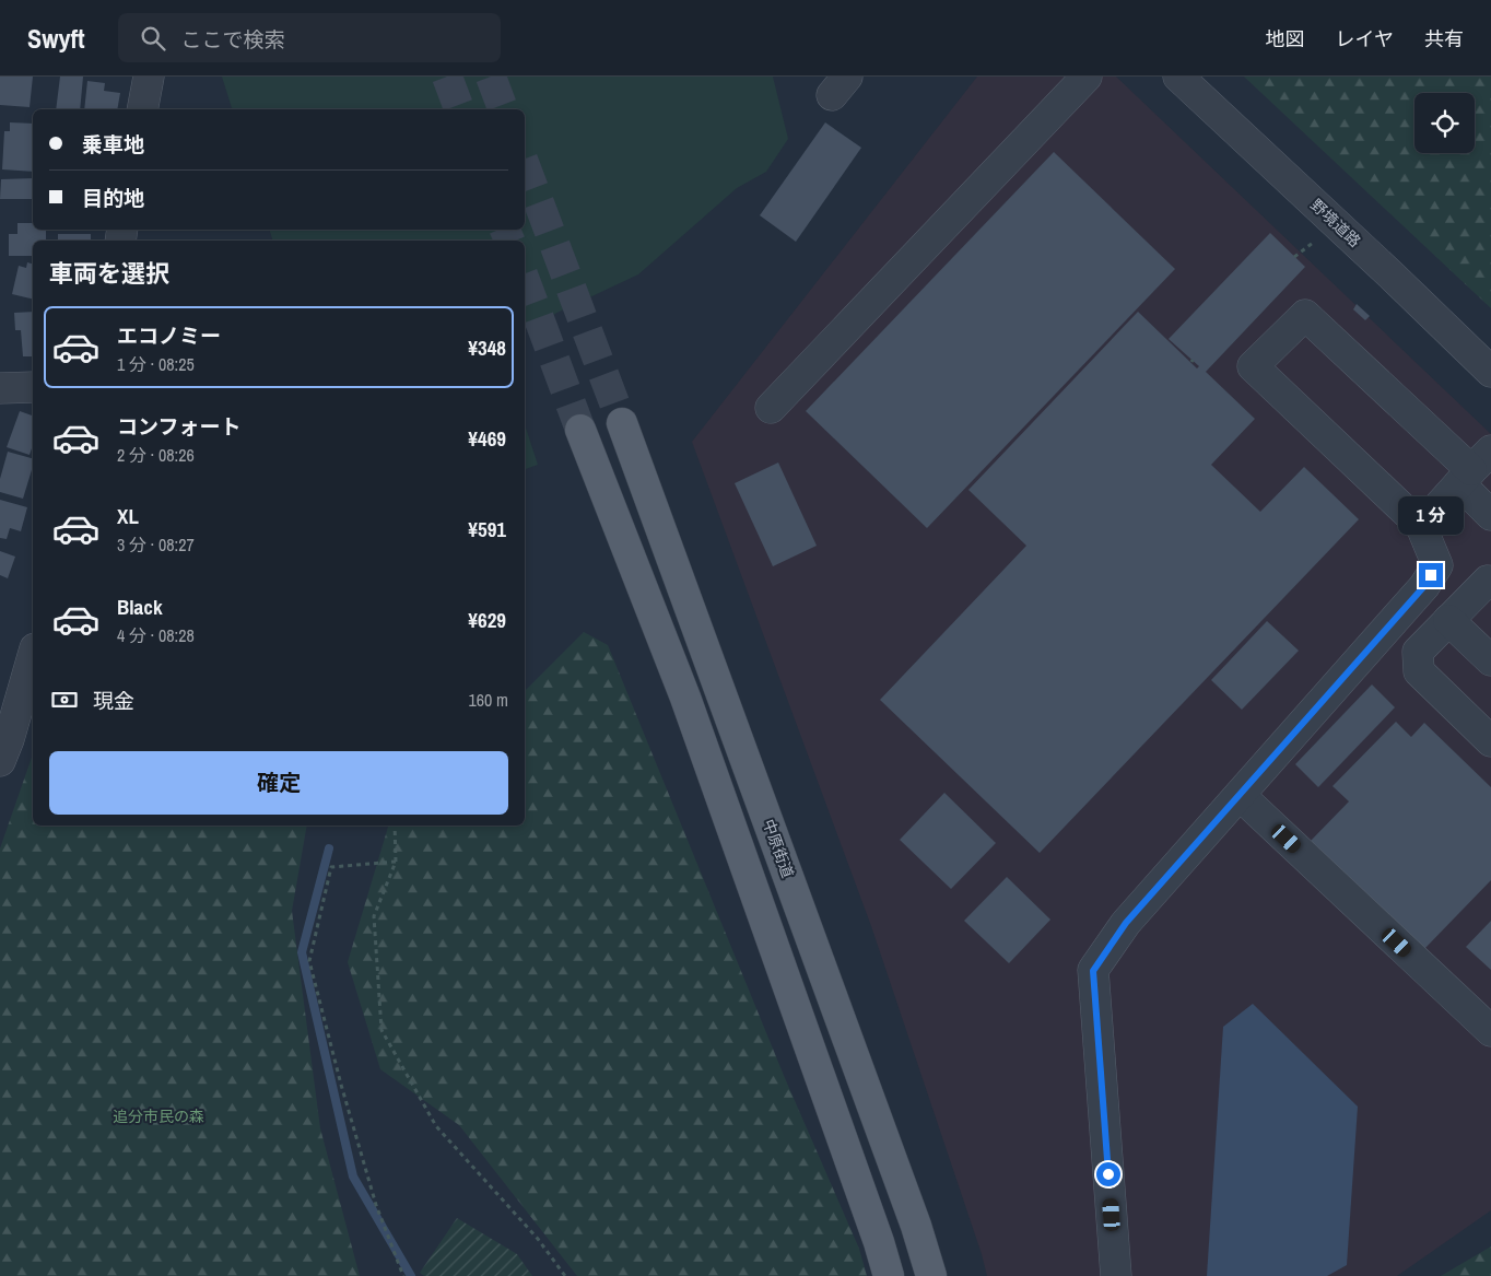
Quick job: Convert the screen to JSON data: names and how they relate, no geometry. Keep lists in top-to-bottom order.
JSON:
{
  "streets": {
    "main road": ["中原街道"],
    "street": ["野境道路"]
  },
  "parks": ["追分市民の森"],
  "page": {
    "header": "Swyft",
    "search": "ここで検索",
    "nav": ["地図", "レイヤ", "共有"],
    "banner": ["乗車地", "目的地"],
    "heading": "車両を選択",
    "list": [
      {
        "name": "エコノミー",
        "note": "1 分 · 08:25",
        "value": "¥348"
      },
      {
        "name": "コンフォート",
        "note": "2 分 · 08:26",
        "value": "¥469"
      },
      {
        "name": "XL",
        "note": "3 分 · 08:27",
        "value": "¥591"
      },
      {
        "name": "Black",
        "note": "4 分 · 08:28",
        "value": "¥629"
      }
    ],
    "bubble": "1 分",
    "pay": ["現金", "160 m"],
    "buttons": "確定"
  }
}
